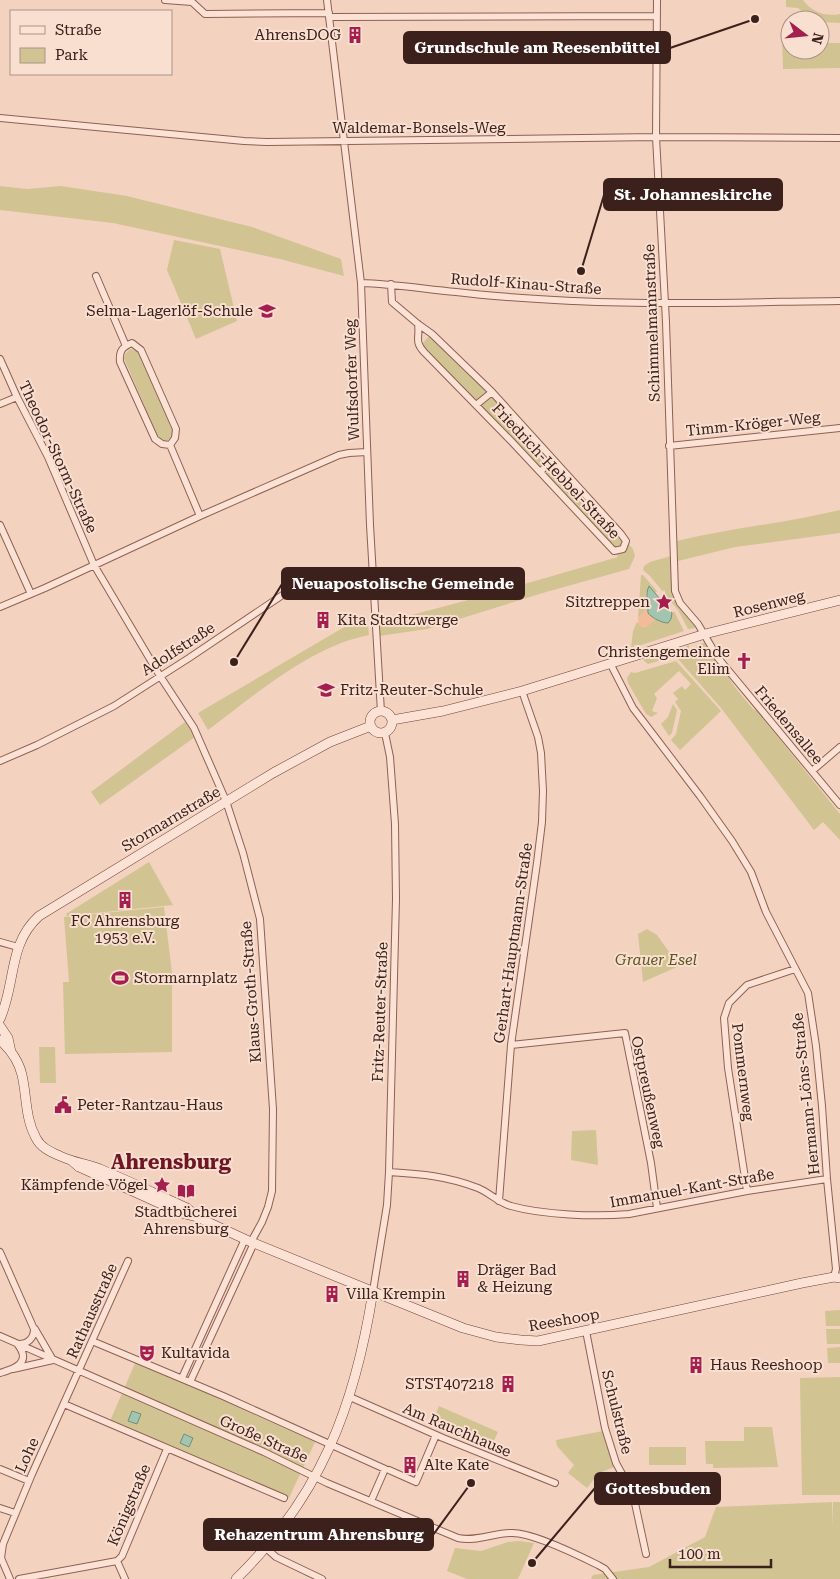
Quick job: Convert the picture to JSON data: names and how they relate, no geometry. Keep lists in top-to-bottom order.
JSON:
{
  "streets": {
    "street": [
      "Waldemar-Bonsels-Weg",
      "Rudolf-Kinau-Straße",
      "Schimmelmannstraße",
      "Wulfsdorfer Weg",
      "Timm-Kröger-Weg",
      "Theodor-Storm-Straße",
      "Friedrich-Hebbel-Straße",
      "Rosenweg",
      "Adolfstraße",
      "Friedensallee",
      "Stormarnstraße",
      "Gerhart-Hauptmann-Straße",
      "Klaus-Groth-Straße",
      "Fritz-Reuter-Straße",
      "Pommernweg",
      "Ostpreußenweg",
      "Hermann-Löns-Straße",
      "Immanuel-Kant-Straße",
      "Rathausstraße",
      "Reeshoop",
      "Schulstraße",
      "Am Rauchhause",
      "Große Straße",
      "Lohe",
      "Königstraße"
    ]
  },
  "crossings": [
    ["Waldemar-Bonsels-Weg", "Schimmelmannstraße"],
    ["Waldemar-Bonsels-Weg", "Wulfsdorfer Weg"],
    ["Rudolf-Kinau-Straße", "Schimmelmannstraße"],
    ["Rudolf-Kinau-Straße", "Wulfsdorfer Weg"],
    ["Rudolf-Kinau-Straße", "Friedrich-Hebbel-Straße"],
    ["Schimmelmannstraße", "Timm-Kröger-Weg"],
    ["Schimmelmannstraße", "Rosenweg"],
    ["Schimmelmannstraße", "Friedensallee"],
    ["Wulfsdorfer Weg", "Theodor-Storm-Straße"],
    ["Wulfsdorfer Weg", "Klaus-Groth-Straße"],
    ["Theodor-Storm-Straße", "Klaus-Groth-Straße"],
    ["Rosenweg", "Friedensallee"],
    ["Adolfstraße", "Klaus-Groth-Straße"],
    ["Stormarnstraße", "Klaus-Groth-Straße"],
    ["Stormarnstraße", "Fritz-Reuter-Straße"],
    ["Gerhart-Hauptmann-Straße", "Ostpreußenweg"],
    ["Gerhart-Hauptmann-Straße", "Immanuel-Kant-Straße"],
    ["Klaus-Groth-Straße", "Reeshoop"],
    ["Klaus-Groth-Straße", "Große Straße"],
    ["Fritz-Reuter-Straße", "Immanuel-Kant-Straße"],
    ["Fritz-Reuter-Straße", "Reeshoop"],
    ["Pommernweg", "Hermann-Löns-Straße"],
    ["Pommernweg", "Immanuel-Kant-Straße"],
    ["Ostpreußenweg", "Immanuel-Kant-Straße"],
    ["Hermann-Löns-Straße", "Immanuel-Kant-Straße"],
    ["Hermann-Löns-Straße", "Reeshoop"],
    ["Rathausstraße", "Große Straße"],
    ["Rathausstraße", "Lohe"],
    ["Reeshoop", "Schulstraße"],
    ["Große Straße", "Lohe"]
  ],
  "districts": ["Ahrensburg"],
  "parks": ["Grauer Esel"],
  "places": {
    "other": [
      "Grundschule am Reesenbüttel",
      "St. Johanneskirche",
      "Neuapostolische Gemeinde",
      "Rehazentrum Ahrensburg",
      "Gottesbuden"
    ],
    "building": [
      "AhrensDOG",
      "Kita Stadtzwerge",
      "FC Ahrensburg 1953 e.V.",
      "Dräger Bad & Heizung",
      "Villa Krempin",
      "Haus Reeshoop",
      "STST407218",
      "Alte Kate"
    ],
    "school or university": ["Selma-Lagerlöf-Schule", "Fritz-Reuter-Schule"],
    "place": ["Sitztreppen", "Kämpfende Vögel"],
    "church": ["Christengemeinde Elim"],
    "sports": ["Stormarnplatz"],
    "public building": ["Peter-Rantzau-Haus"],
    "library": ["Stadtbücherei Ahrensburg"],
    "theatre": ["Kultavida"]
  },
  "legend": ["Straße", "Park"],
  "scale_bar": "100 m",
  "north": "right"
}
